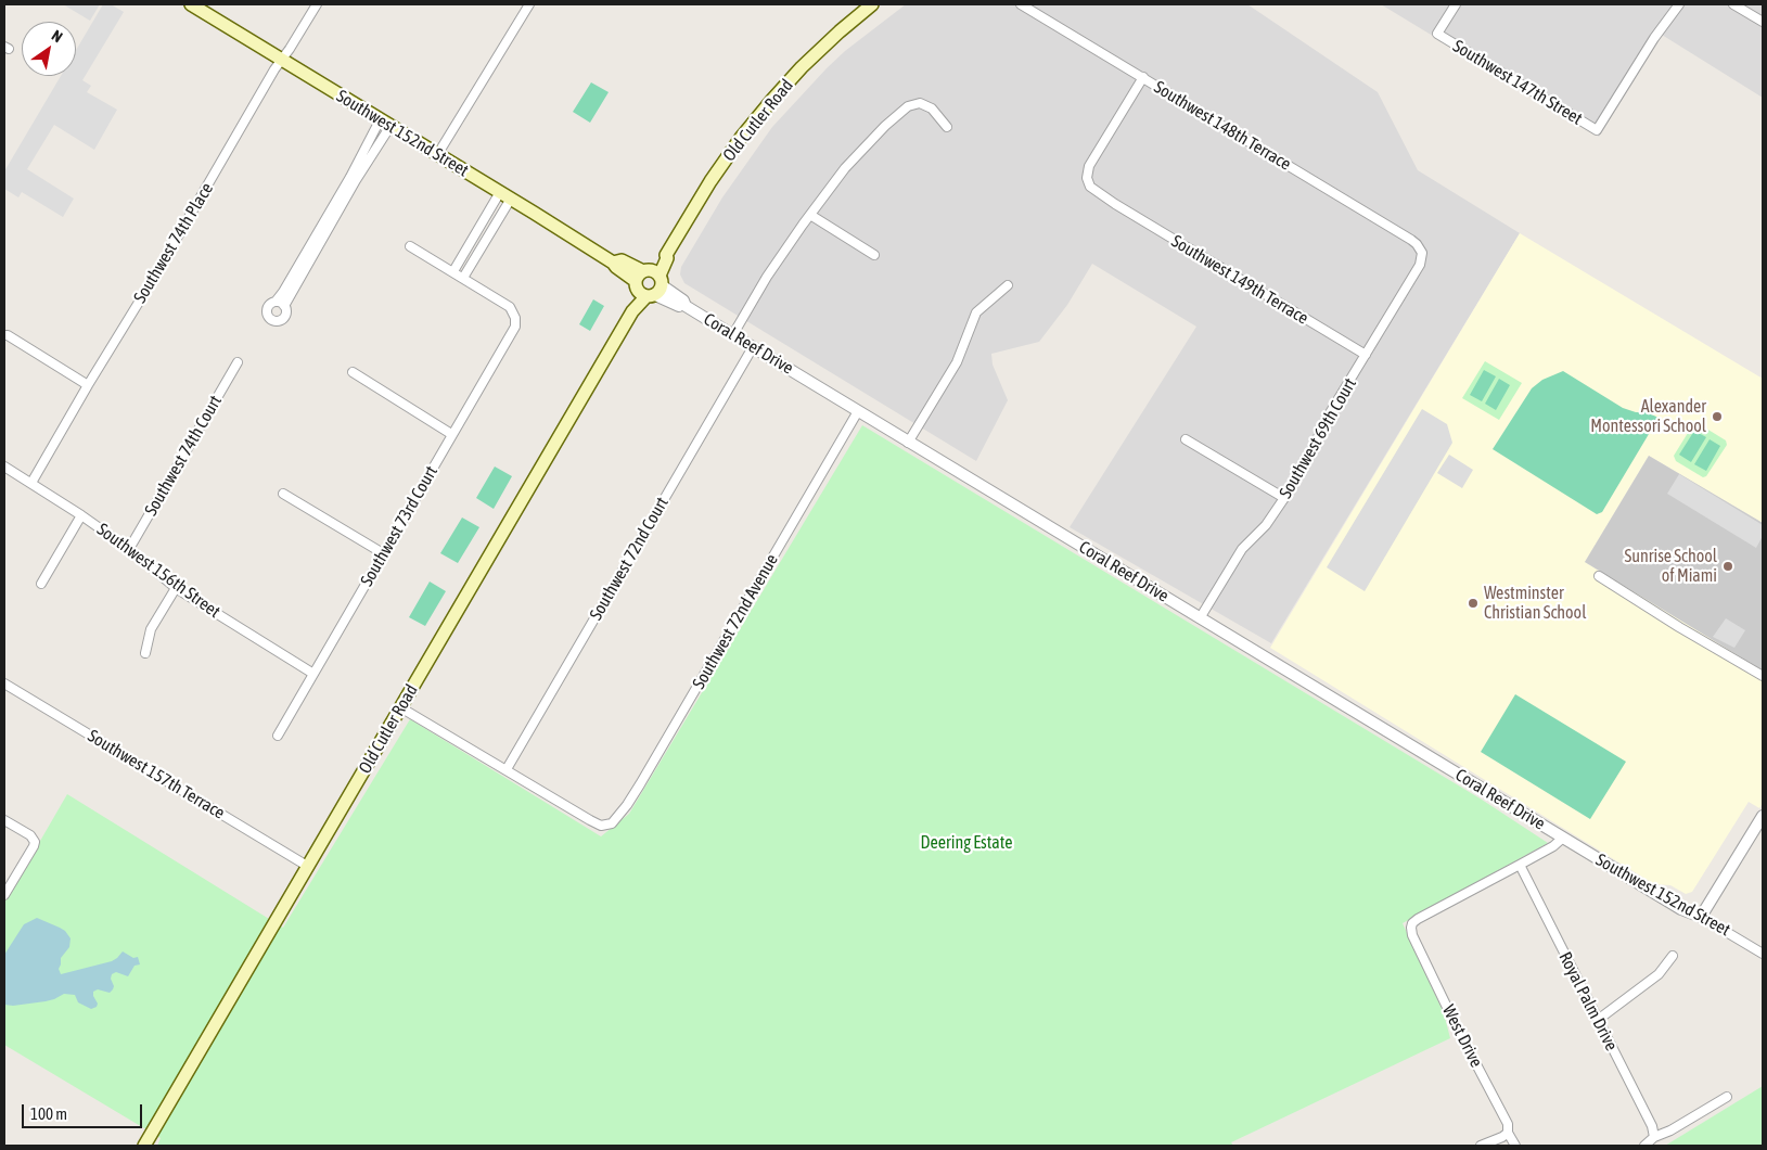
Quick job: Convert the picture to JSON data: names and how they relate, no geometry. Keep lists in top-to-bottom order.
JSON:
{
  "streets": {
    "main road": ["Old Cutler Road", "Southwest 152nd Street"],
    "street": [
      "Southwest 147th Street",
      "Southwest 148th Terrace",
      "Southwest 74th Place",
      "Southwest 149th Terrace",
      "Coral Reef Drive",
      "Southwest 69th Court",
      "Southwest 74th Court",
      "Southwest 73rd Court",
      "Southwest 72nd Court",
      "Southwest 156th Street",
      "Southwest 72nd Avenue",
      "Southwest 157th Terrace",
      "Royal Palm Drive",
      "West Drive"
    ]
  },
  "crossings": [
    ["Old Cutler Road", "Southwest 152nd Street"],
    ["Old Cutler Road", "Coral Reef Drive"],
    ["Old Cutler Road", "Southwest 157th Terrace"],
    ["Southwest 148th Terrace", "Southwest 149th Terrace"],
    ["Southwest 148th Terrace", "Southwest 69th Court"],
    ["Southwest 152nd Street", "Southwest 74th Place"],
    ["Southwest 152nd Street", "Coral Reef Drive"],
    ["Southwest 74th Place", "Southwest 156th Street"],
    ["Southwest 149th Terrace", "Southwest 69th Court"],
    ["Coral Reef Drive", "Southwest 69th Court"],
    ["Coral Reef Drive", "Southwest 72nd Court"],
    ["Coral Reef Drive", "Southwest 72nd Avenue"],
    ["Southwest 74th Court", "Southwest 156th Street"],
    ["Southwest 73rd Court", "Southwest 156th Street"],
    ["Southwest 72nd Court", "Southwest 72nd Avenue"],
    ["Royal Palm Drive", "West Drive"]
  ],
  "parks": ["Deering Estate"],
  "places": ["Alexander Montessori School", "Sunrise School of Miami", "Westminster Christian School"],
  "scale_bar": "100 m",
  "north": "top right"
}
